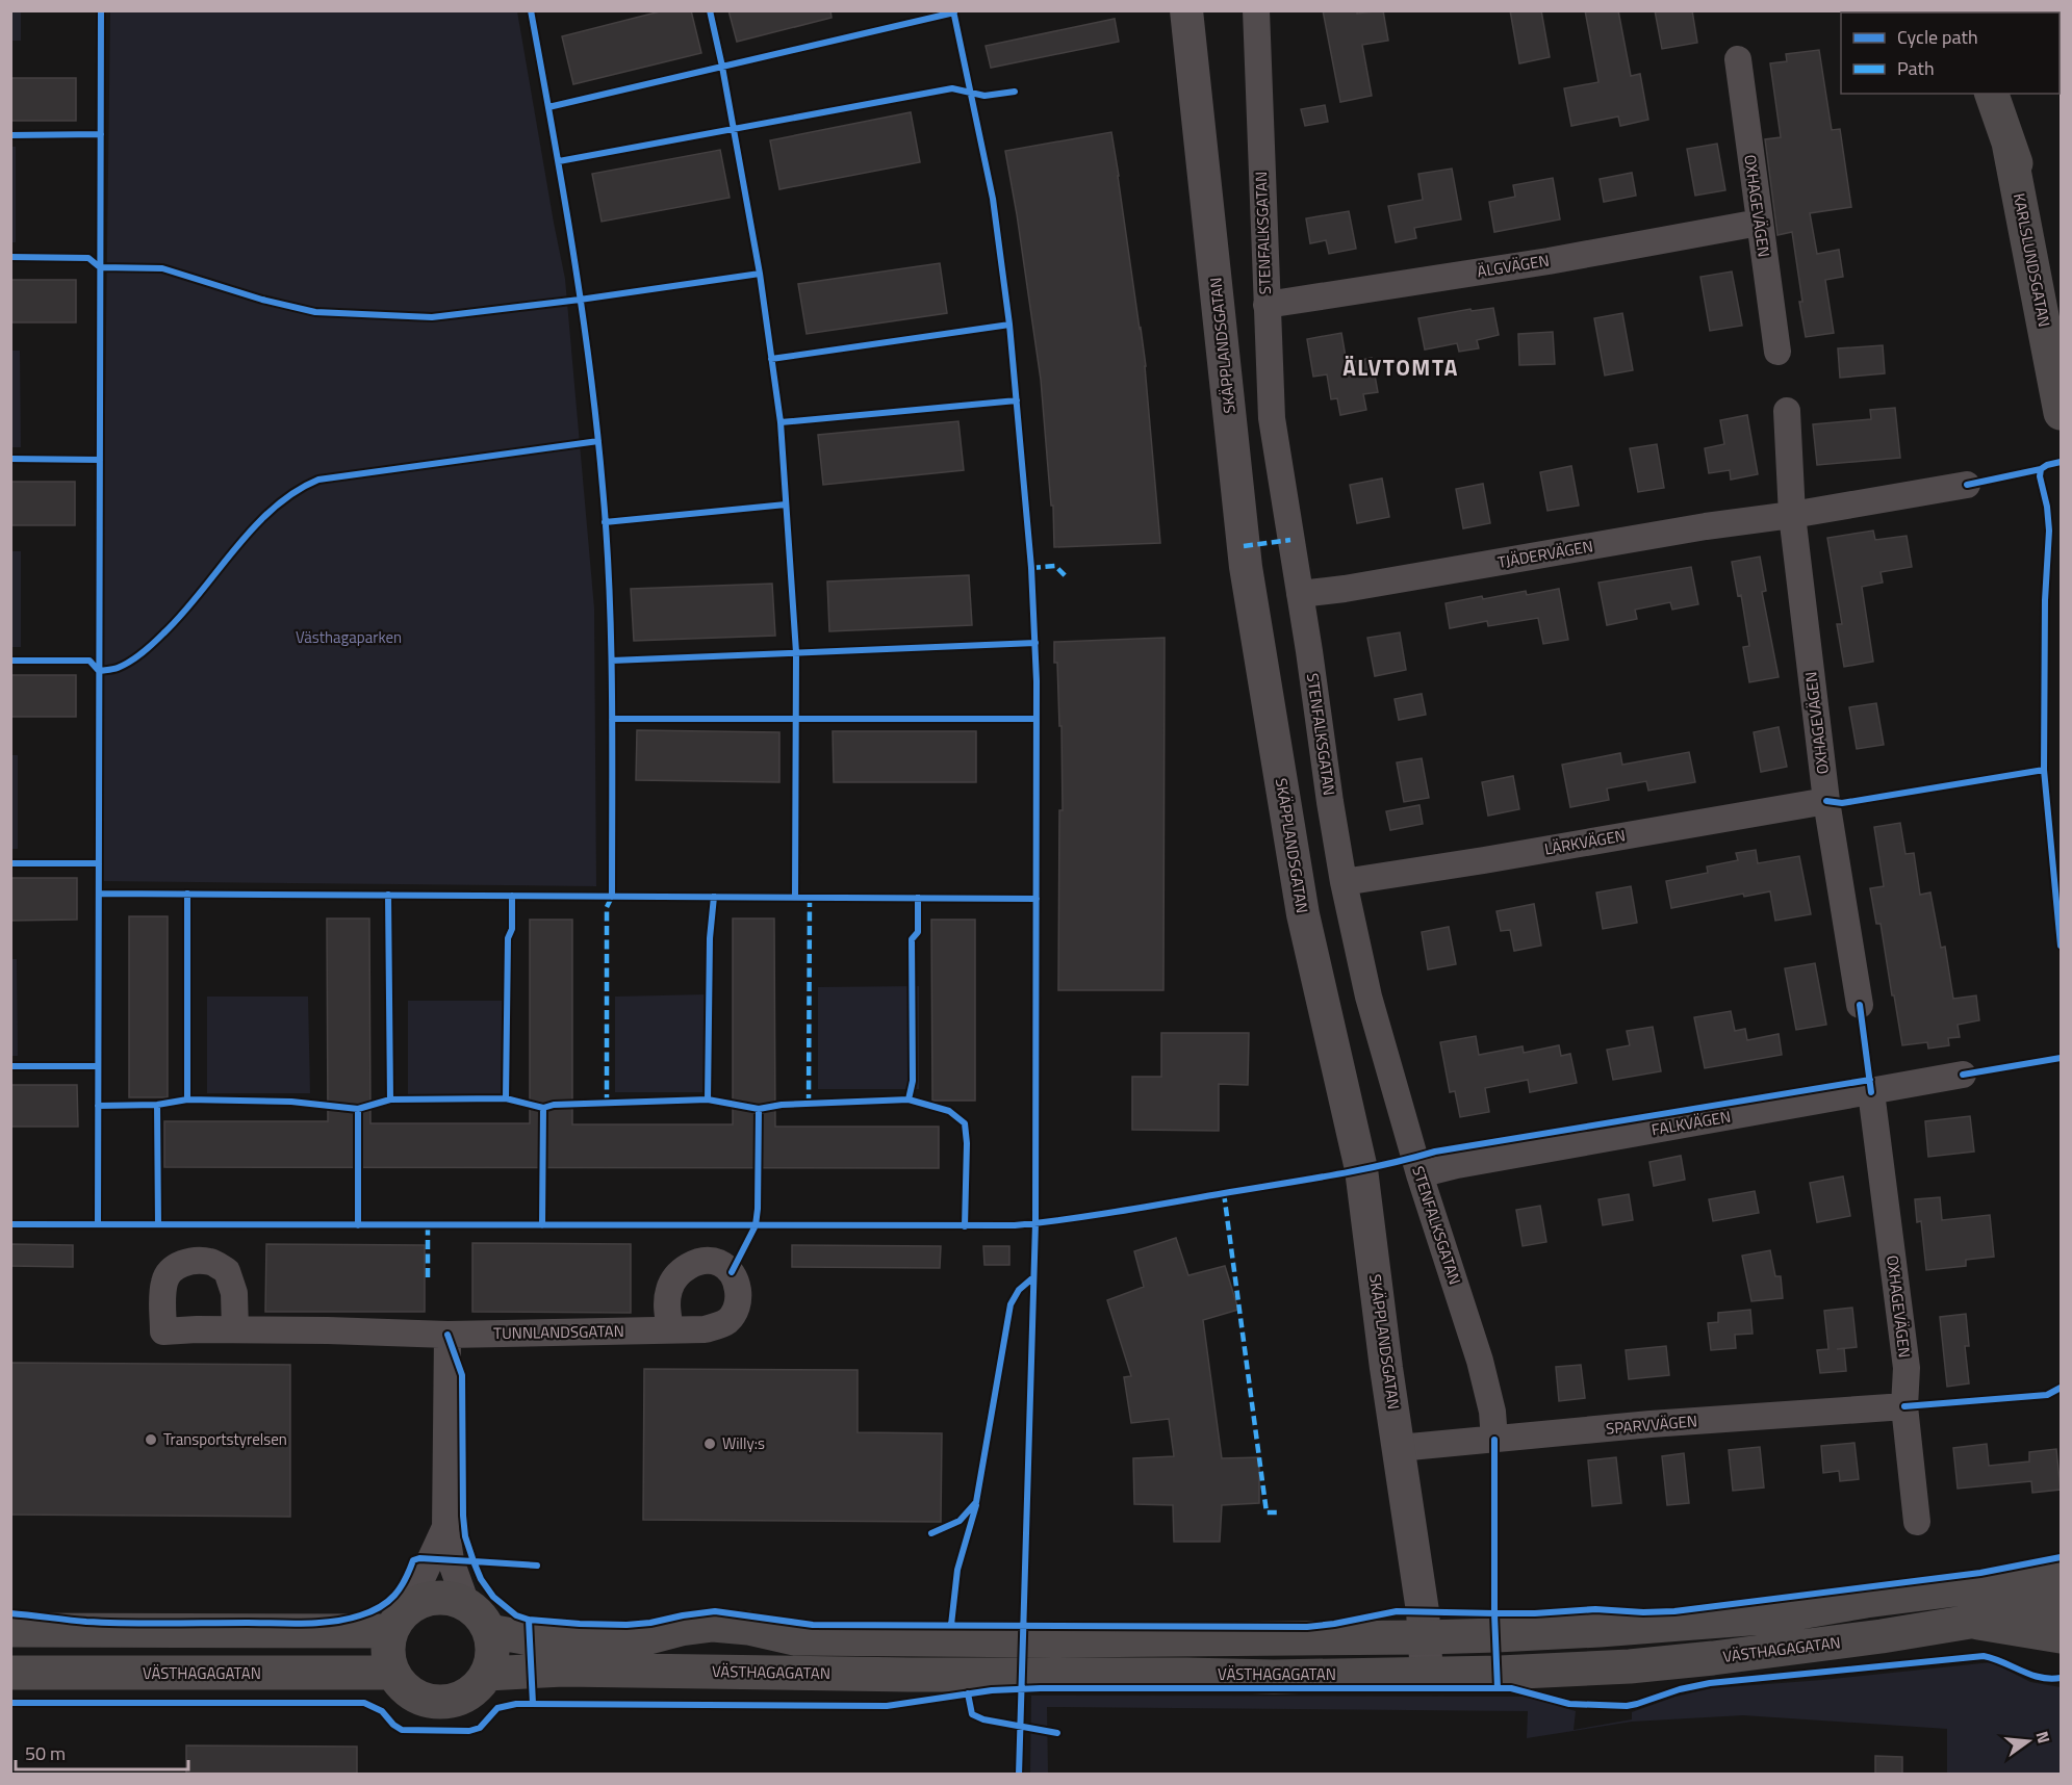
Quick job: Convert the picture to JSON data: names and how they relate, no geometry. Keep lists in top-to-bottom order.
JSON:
{
  "streets": {
    "main road": ["KARLSLUNDSGATAN", "VÄSTHAGAGATAN"],
    "street": [
      "OXHAGEVÄGEN",
      "STENFALKSGATAN",
      "ÄLGVÄGEN",
      "SKÄPPLANDSGATAN",
      "TJÄDERVÄGEN",
      "LÄRKVÄGEN",
      "FALKVÄGEN",
      "TUNNLANDSGATAN",
      "SPARVVÄGEN"
    ]
  },
  "crossings": [
    ["OXHAGEVÄGEN", "ÄLGVÄGEN"],
    ["OXHAGEVÄGEN", "TJÄDERVÄGEN"],
    ["OXHAGEVÄGEN", "LÄRKVÄGEN"],
    ["OXHAGEVÄGEN", "FALKVÄGEN"],
    ["OXHAGEVÄGEN", "SPARVVÄGEN"],
    ["STENFALKSGATAN", "ÄLGVÄGEN"],
    ["STENFALKSGATAN", "TJÄDERVÄGEN"],
    ["STENFALKSGATAN", "LÄRKVÄGEN"],
    ["STENFALKSGATAN", "FALKVÄGEN"],
    ["STENFALKSGATAN", "SPARVVÄGEN"],
    ["SKÄPPLANDSGATAN", "SPARVVÄGEN"],
    ["SKÄPPLANDSGATAN", "VÄSTHAGAGATAN"]
  ],
  "districts": ["ÄLVTOMTA"],
  "parks": ["Västhagaparken"],
  "places": ["Transportstyrelsen", "Willy:s"],
  "legend": ["Cycle path", "Path"],
  "scale_bar": "50 m",
  "north": "right"
}
